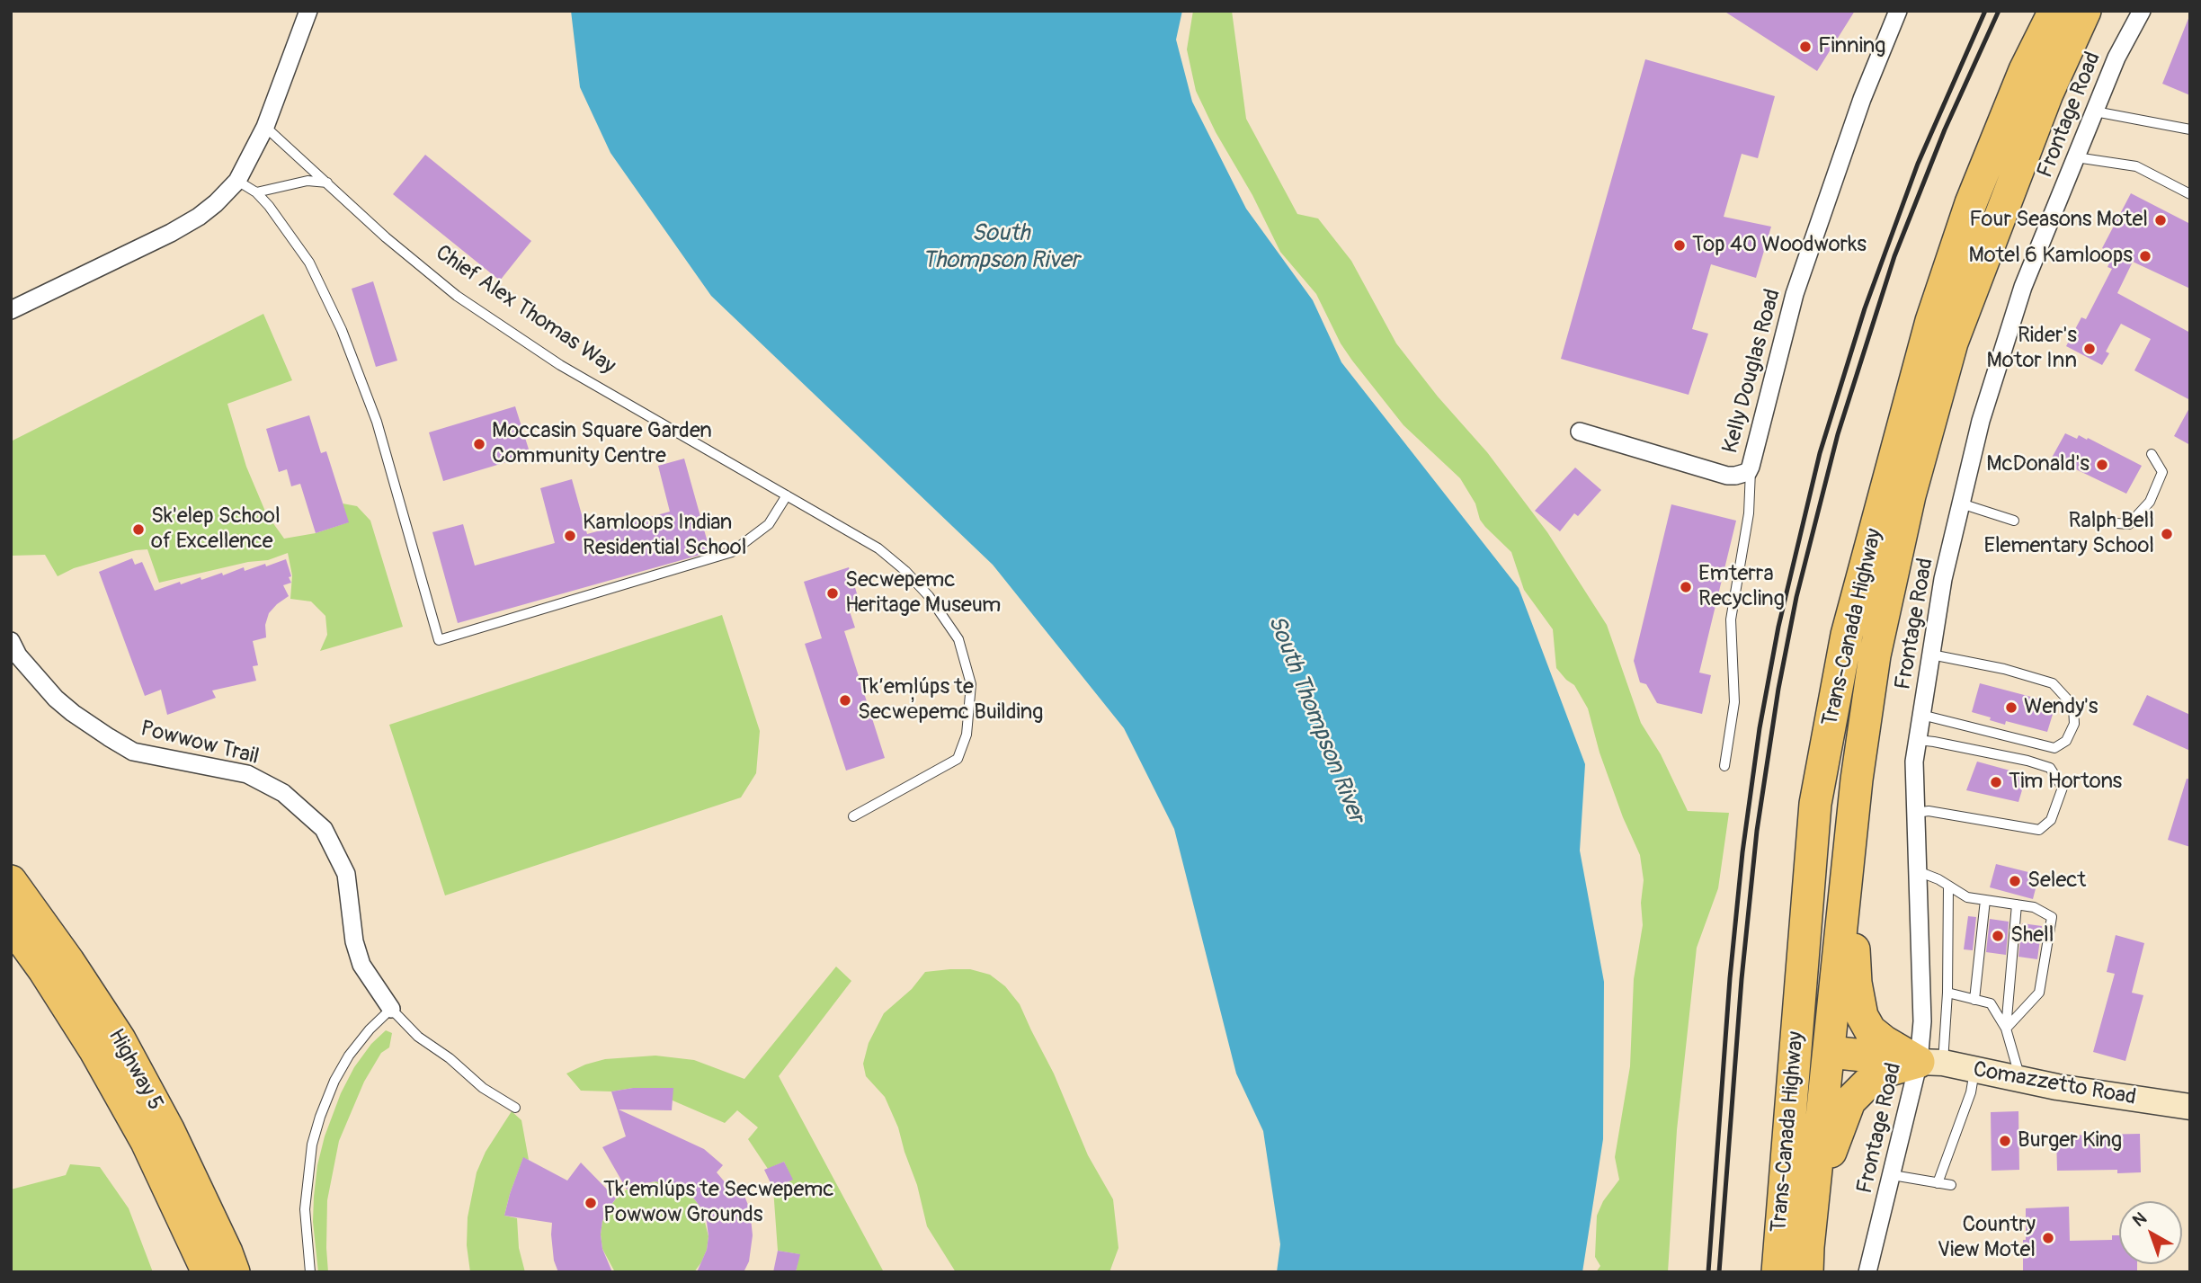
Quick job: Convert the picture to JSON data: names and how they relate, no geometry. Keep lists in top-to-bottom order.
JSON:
{
  "streets": {
    "highway": ["Trans-Canada Highway", "Highway 5"],
    "street": [
      "Frontage Road",
      "Kelly Douglas Road",
      "Powwow Trail",
      "Comazzetto Road"
    ],
    "lane": ["Chief Alex Thomas Way"]
  },
  "crossings": [
    ["Frontage Road", "Comazzetto Road"]
  ],
  "water": ["South Thompson River"],
  "places": [
    "Finning",
    "Four Seasons Motel",
    "Top 40 Woodworks",
    "Motel 6 Kamloops",
    "Rider's Motor Inn",
    "Moccasin Square Garden Community Centre",
    "McDonald's",
    "Sk'elep School of Excellence",
    "Ralph Bell Elementary School",
    "Kamloops Indian Residential School",
    "Emterra Recycling",
    "Secwepemc Heritage Museum",
    "Tk’emlúps te Secwe̓pemc Building",
    "Wendy's",
    "Tim Hortons",
    "Select",
    "Shell",
    "Burger King",
    "Tk’emlúps te Secwepemc Powwow Grounds",
    "Country View Motel"
  ],
  "north": "top left"
}
